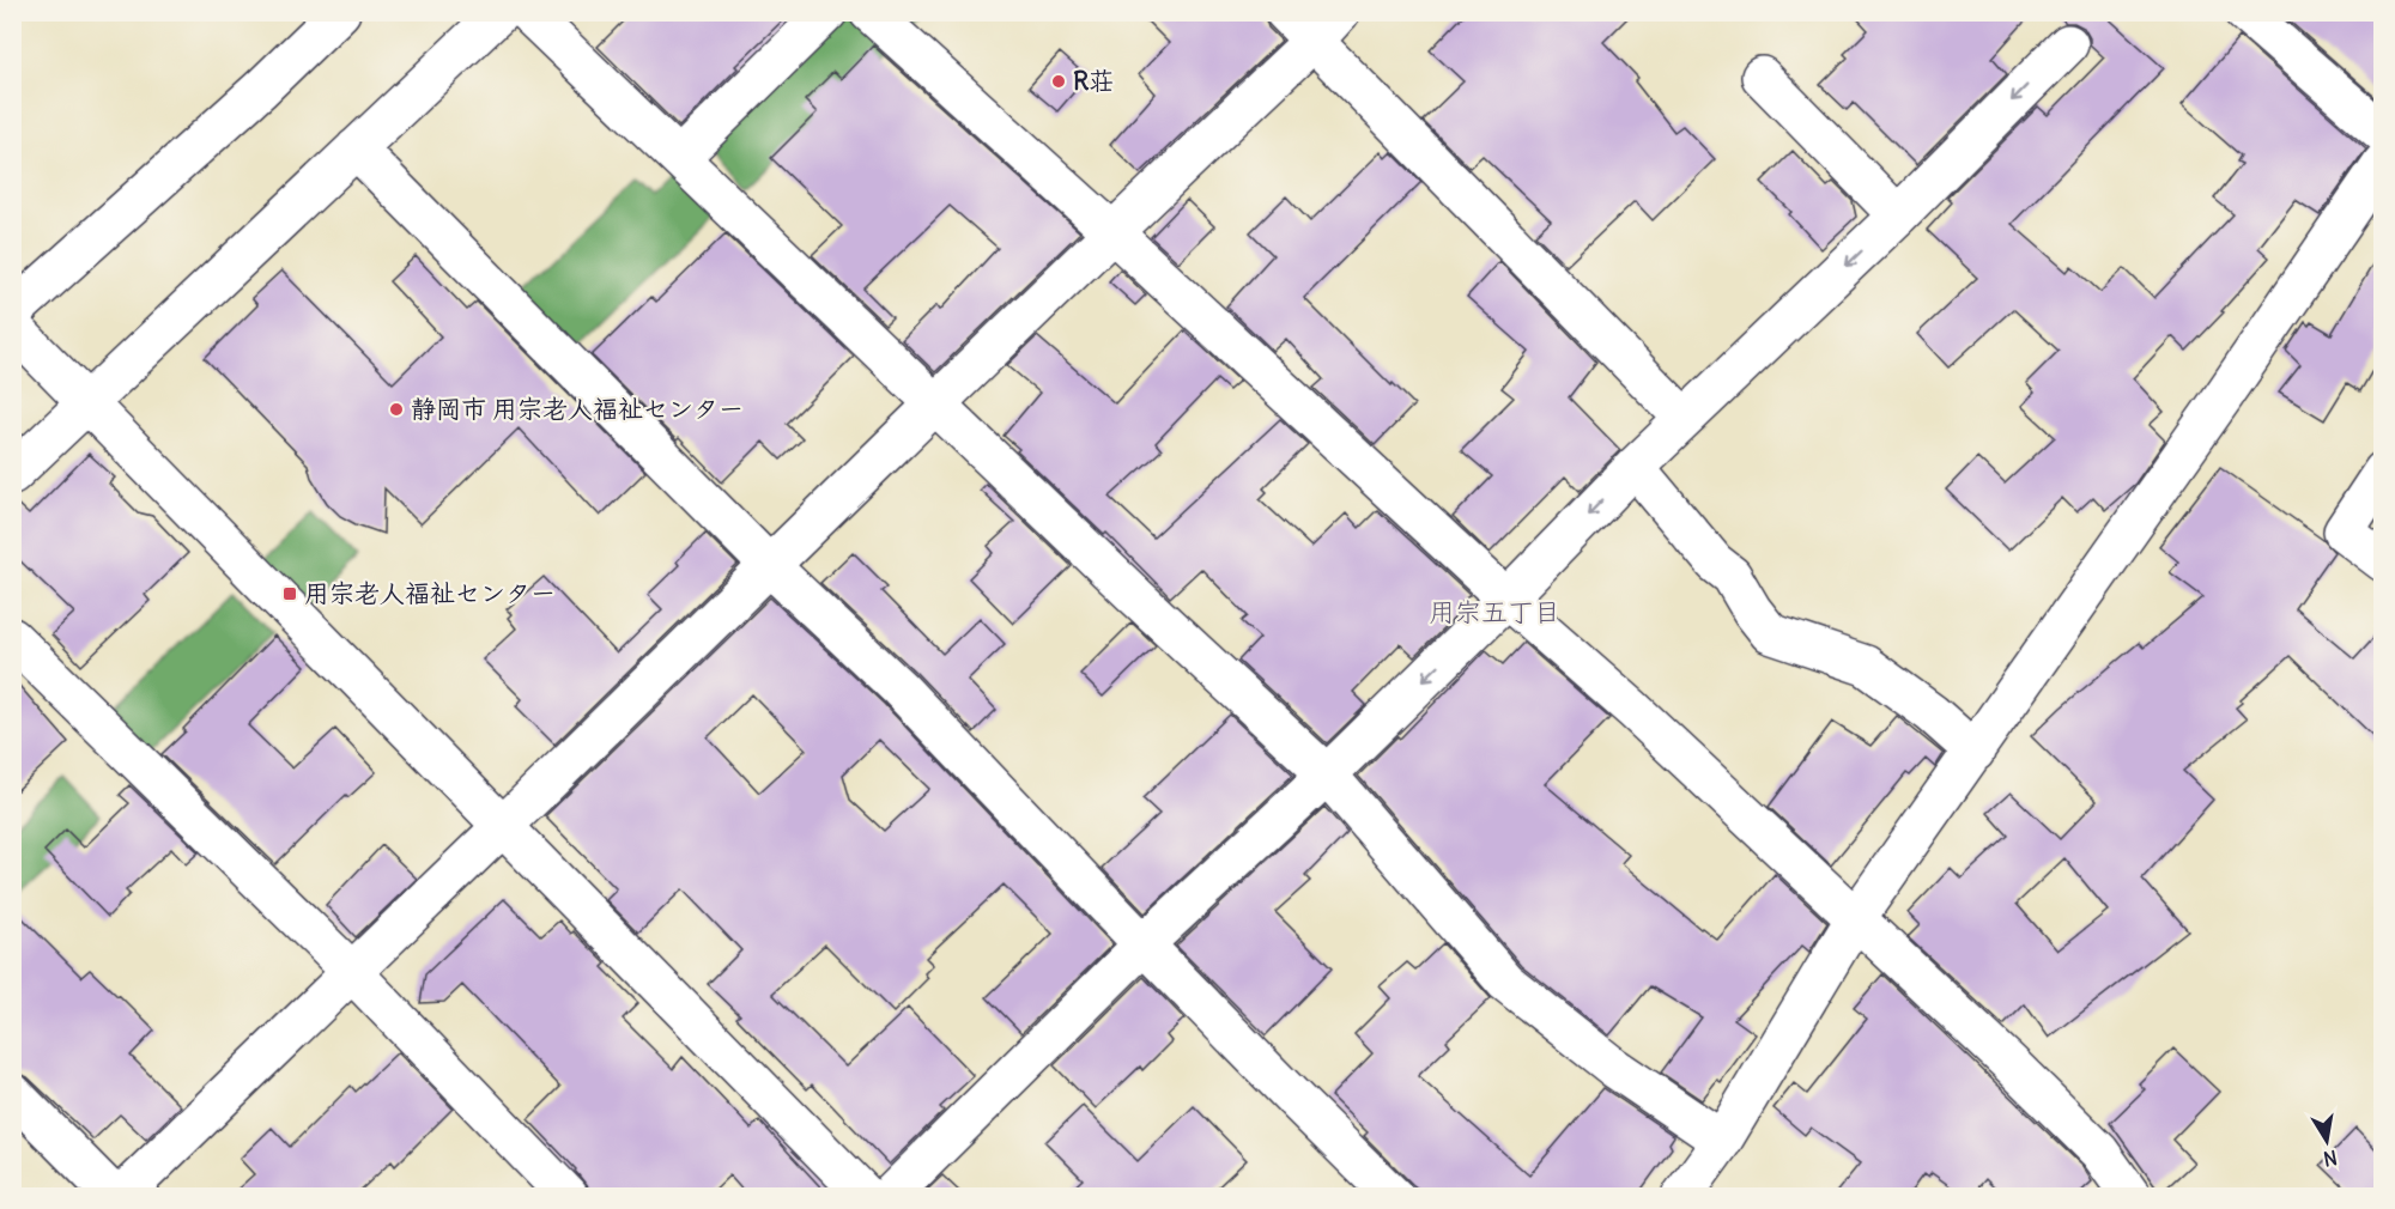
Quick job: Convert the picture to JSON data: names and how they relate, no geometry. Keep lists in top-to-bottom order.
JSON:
{
  "districts": ["用宗五丁目"],
  "places": {
    "other": ["R荘", "静岡市 用宗老人福祉センター"],
    "transit": ["用宗老人福祉センター"]
  },
  "north": "bottom"
}
